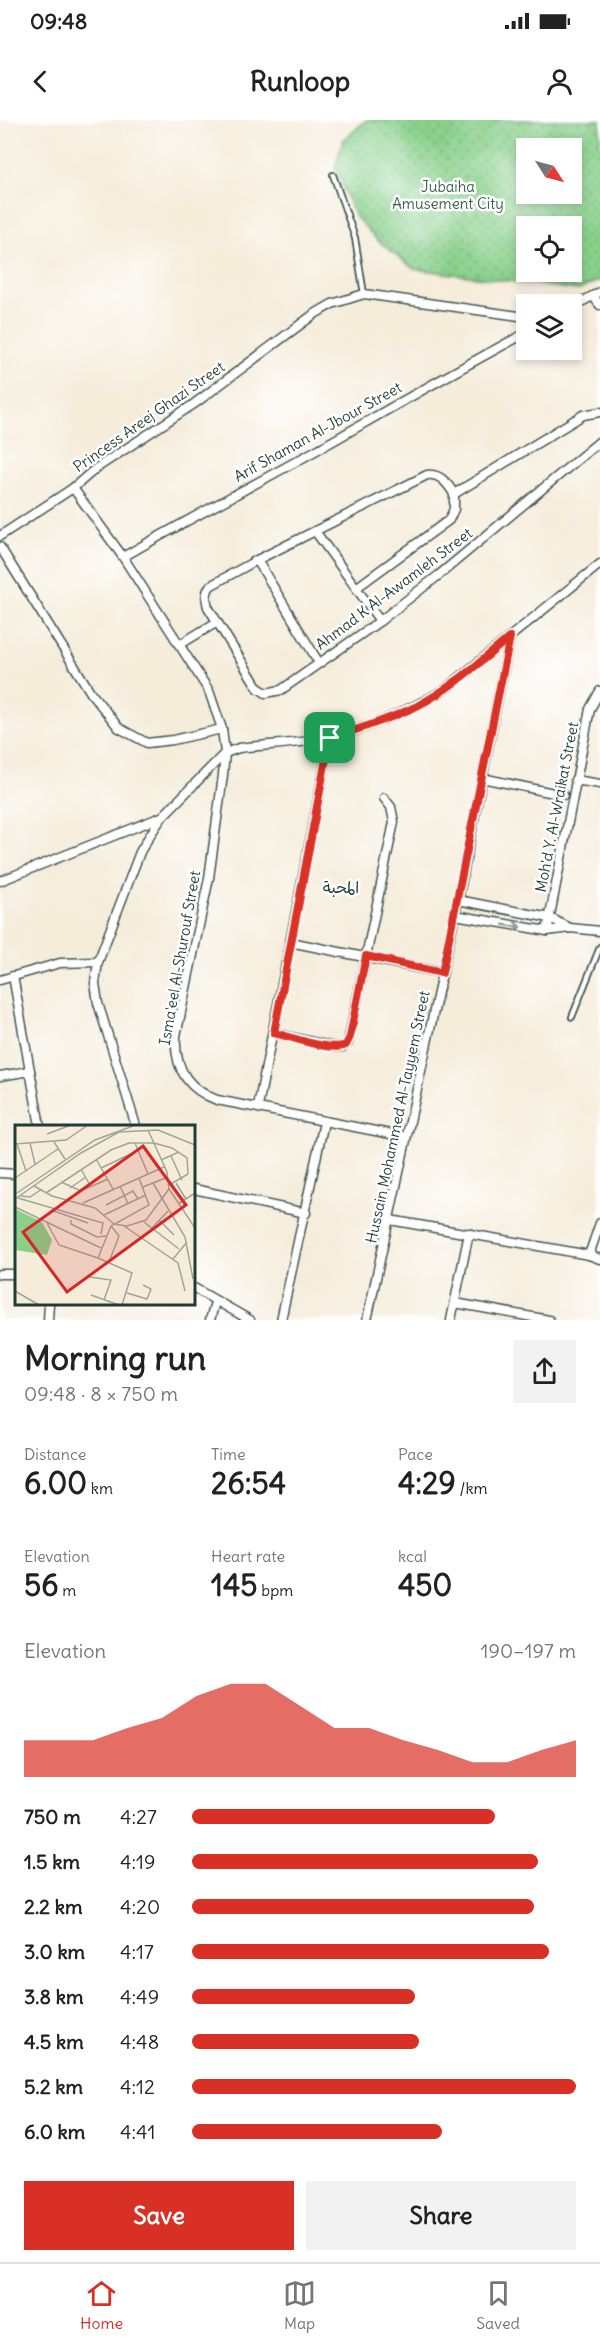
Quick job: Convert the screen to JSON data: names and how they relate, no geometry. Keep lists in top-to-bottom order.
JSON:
{
  "streets": {
    "street": [
      "Princess Areej Ghazi Street",
      "Arif Shaman Al-Jbour Street",
      "Ahmad K Al-Awamleh Street",
      "Moh'd Y. Al-Wraikat Street",
      "Isma'eel Al-Shurouf Street",
      "Hussain Mohammed Al-Tayyem Street"
    ]
  },
  "crossings": [
    ["Princess Areej Ghazi Street", "Arif Shaman Al-Jbour Street"],
    ["Princess Areej Ghazi Street", "Isma'eel Al-Shurouf Street"],
    ["Isma'eel Al-Shurouf Street", "Hussain Mohammed Al-Tayyem Street"]
  ],
  "districts": ["المحبة"],
  "parks": ["Jubaiha Amusement City"],
  "north": "bottom right",
  "page": {
    "status": "09:48",
    "header": "Runloop",
    "heading": ["Morning run", "09:48 · 8 × 750 m"],
    "stats": [
      ["Distance", "6.00 km"],
      ["Time", "26:54"],
      ["Pace", "4:29 /km"],
      ["Elevation", "56 m"],
      ["Heart rate", "145 bpm"],
      ["kcal", "450"]
    ],
    "chart": ["Elevation", "190–197 m"],
    "list": [
      {
        "name": "750 m",
        "note": "4:27"
      },
      {
        "name": "1.5 km",
        "note": "4:19"
      },
      {
        "name": "2.2 km",
        "note": "4:20"
      },
      {
        "name": "3.0 km",
        "note": "4:17"
      },
      {
        "name": "3.8 km",
        "note": "4:49"
      },
      {
        "name": "4.5 km",
        "note": "4:48"
      },
      {
        "name": "5.2 km",
        "note": "4:12"
      },
      {
        "name": "6.0 km",
        "note": "4:41"
      }
    ],
    "buttons": ["Save", "Share"],
    "tabs": ["Home", "Map", "Saved"]
  }
}
